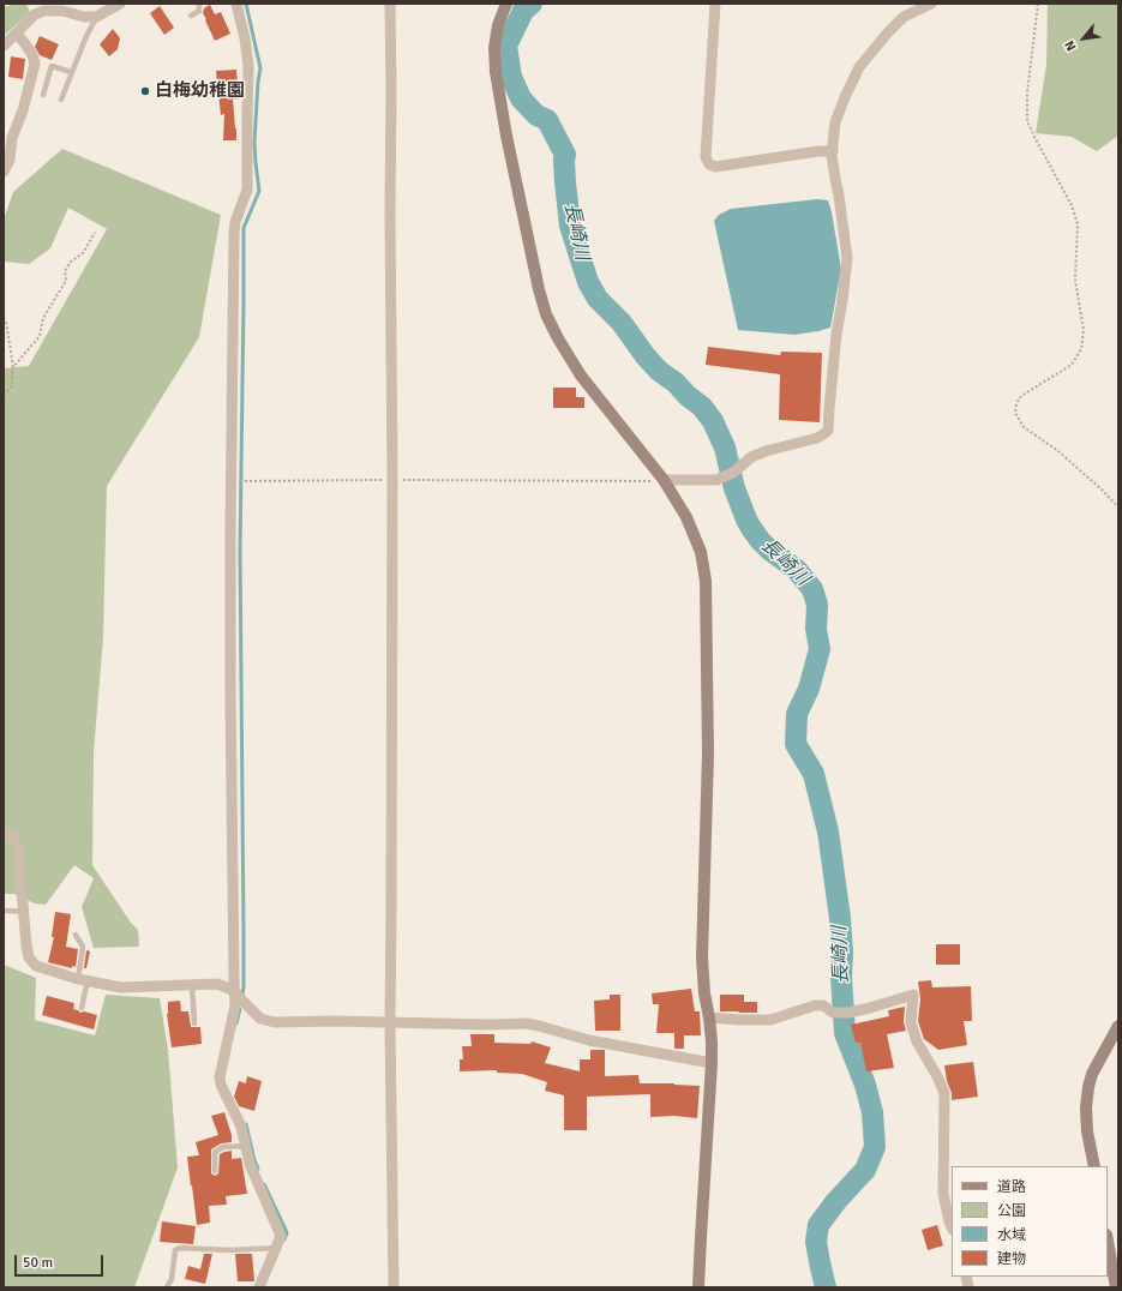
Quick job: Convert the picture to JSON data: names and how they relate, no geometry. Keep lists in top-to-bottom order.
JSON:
{
  "water": ["長崎川"],
  "places": ["白梅幼稚園"],
  "legend": [
    "道路",
    "公園",
    "水域",
    "建物"
  ],
  "scale_bar": "50 m",
  "north": "bottom left"
}
